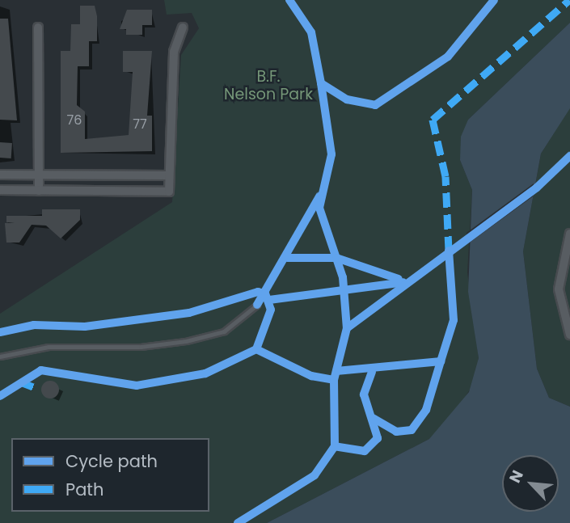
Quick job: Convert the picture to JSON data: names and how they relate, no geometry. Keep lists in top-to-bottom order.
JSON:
{
  "parks": ["B.F. Nelson Park"],
  "house_numbers": ["76", "77"],
  "legend": ["Cycle path", "Path"],
  "north": "top left"
}
